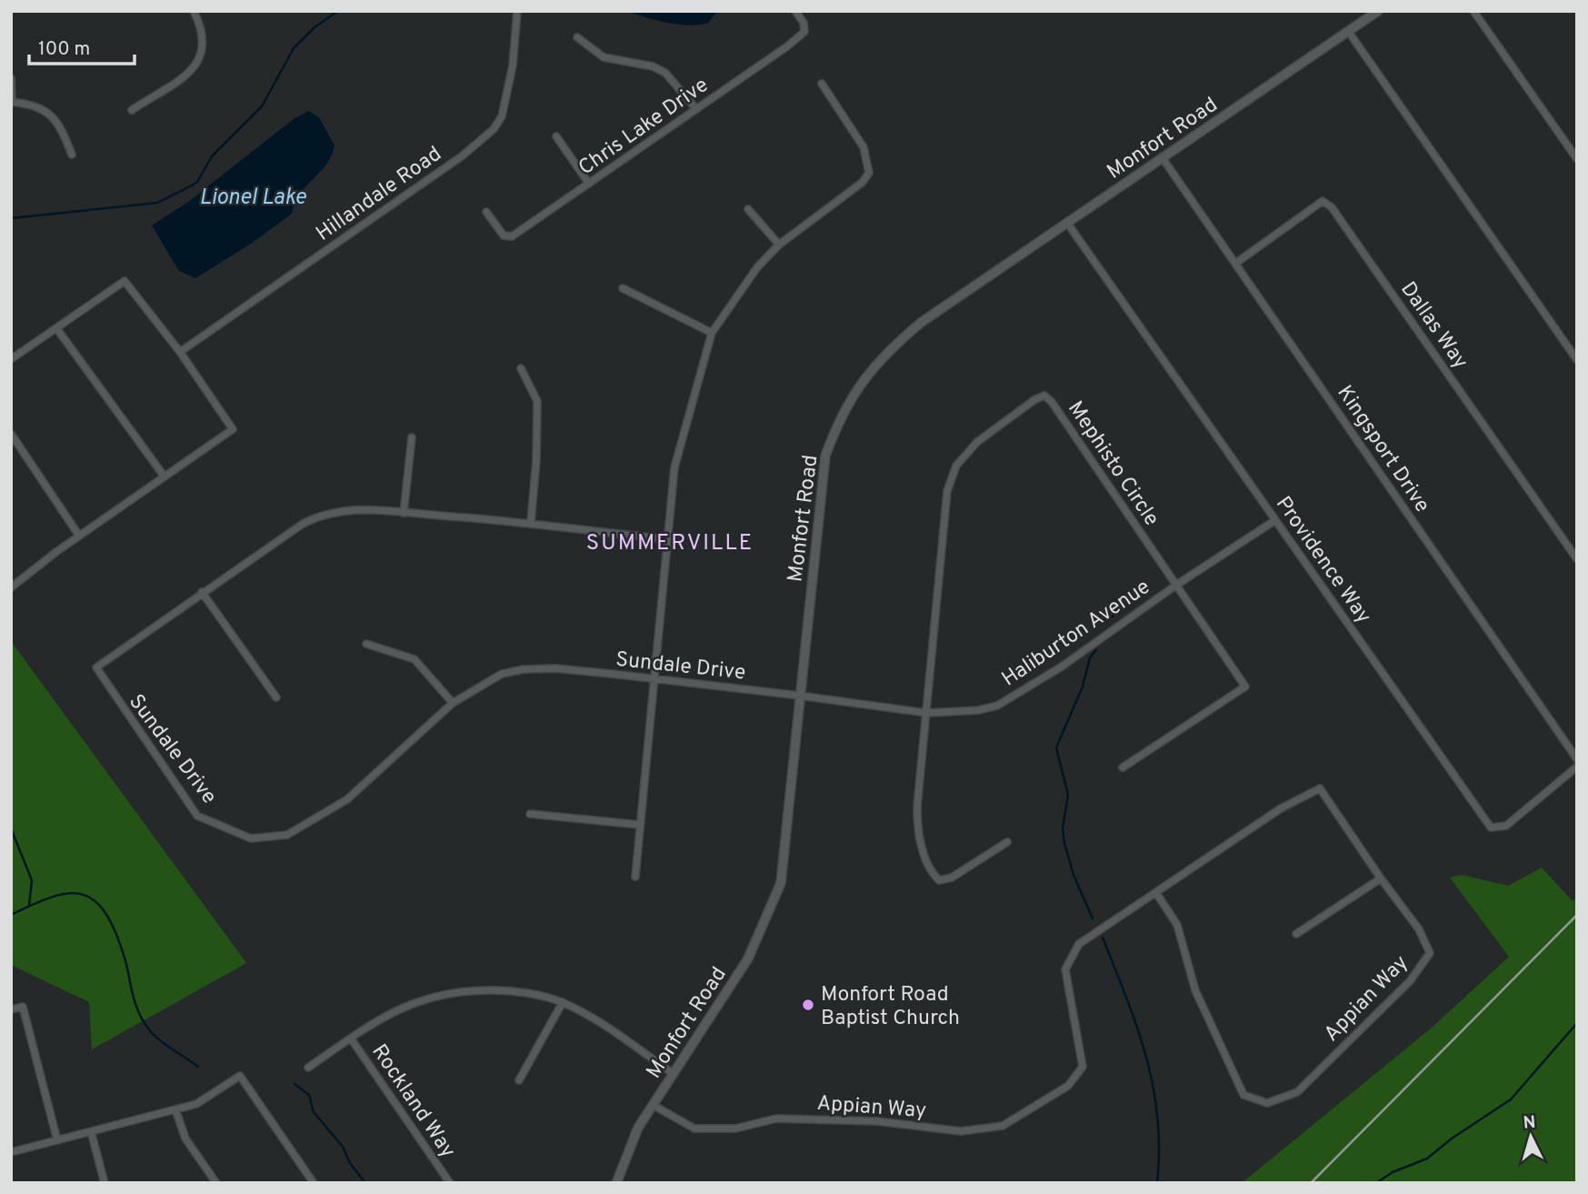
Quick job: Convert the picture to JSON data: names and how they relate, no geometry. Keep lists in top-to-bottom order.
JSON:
{
  "streets": {
    "street": [
      "Chris Lake Drive",
      "Monfort Road",
      "Hillandale Road",
      "Dallas Way",
      "Kingsport Drive",
      "Mephisto Circle",
      "Providence Way",
      "Haliburton Avenue",
      "Sundale Drive",
      "Appian Way",
      "Rockland Way"
    ]
  },
  "crossings": [
    ["Monfort Road", "Kingsport Drive"],
    ["Monfort Road", "Providence Way"],
    ["Monfort Road", "Haliburton Avenue"],
    ["Monfort Road", "Sundale Drive"],
    ["Monfort Road", "Appian Way"],
    ["Dallas Way", "Kingsport Drive"],
    ["Mephisto Circle", "Haliburton Avenue"],
    ["Providence Way", "Haliburton Avenue"],
    ["Haliburton Avenue", "Sundale Drive"]
  ],
  "districts": ["SUMMERVILLE"],
  "water": ["Lionel Lake"],
  "places": ["Monfort Road Baptist Church"],
  "scale_bar": "100 m",
  "north": "top"
}
